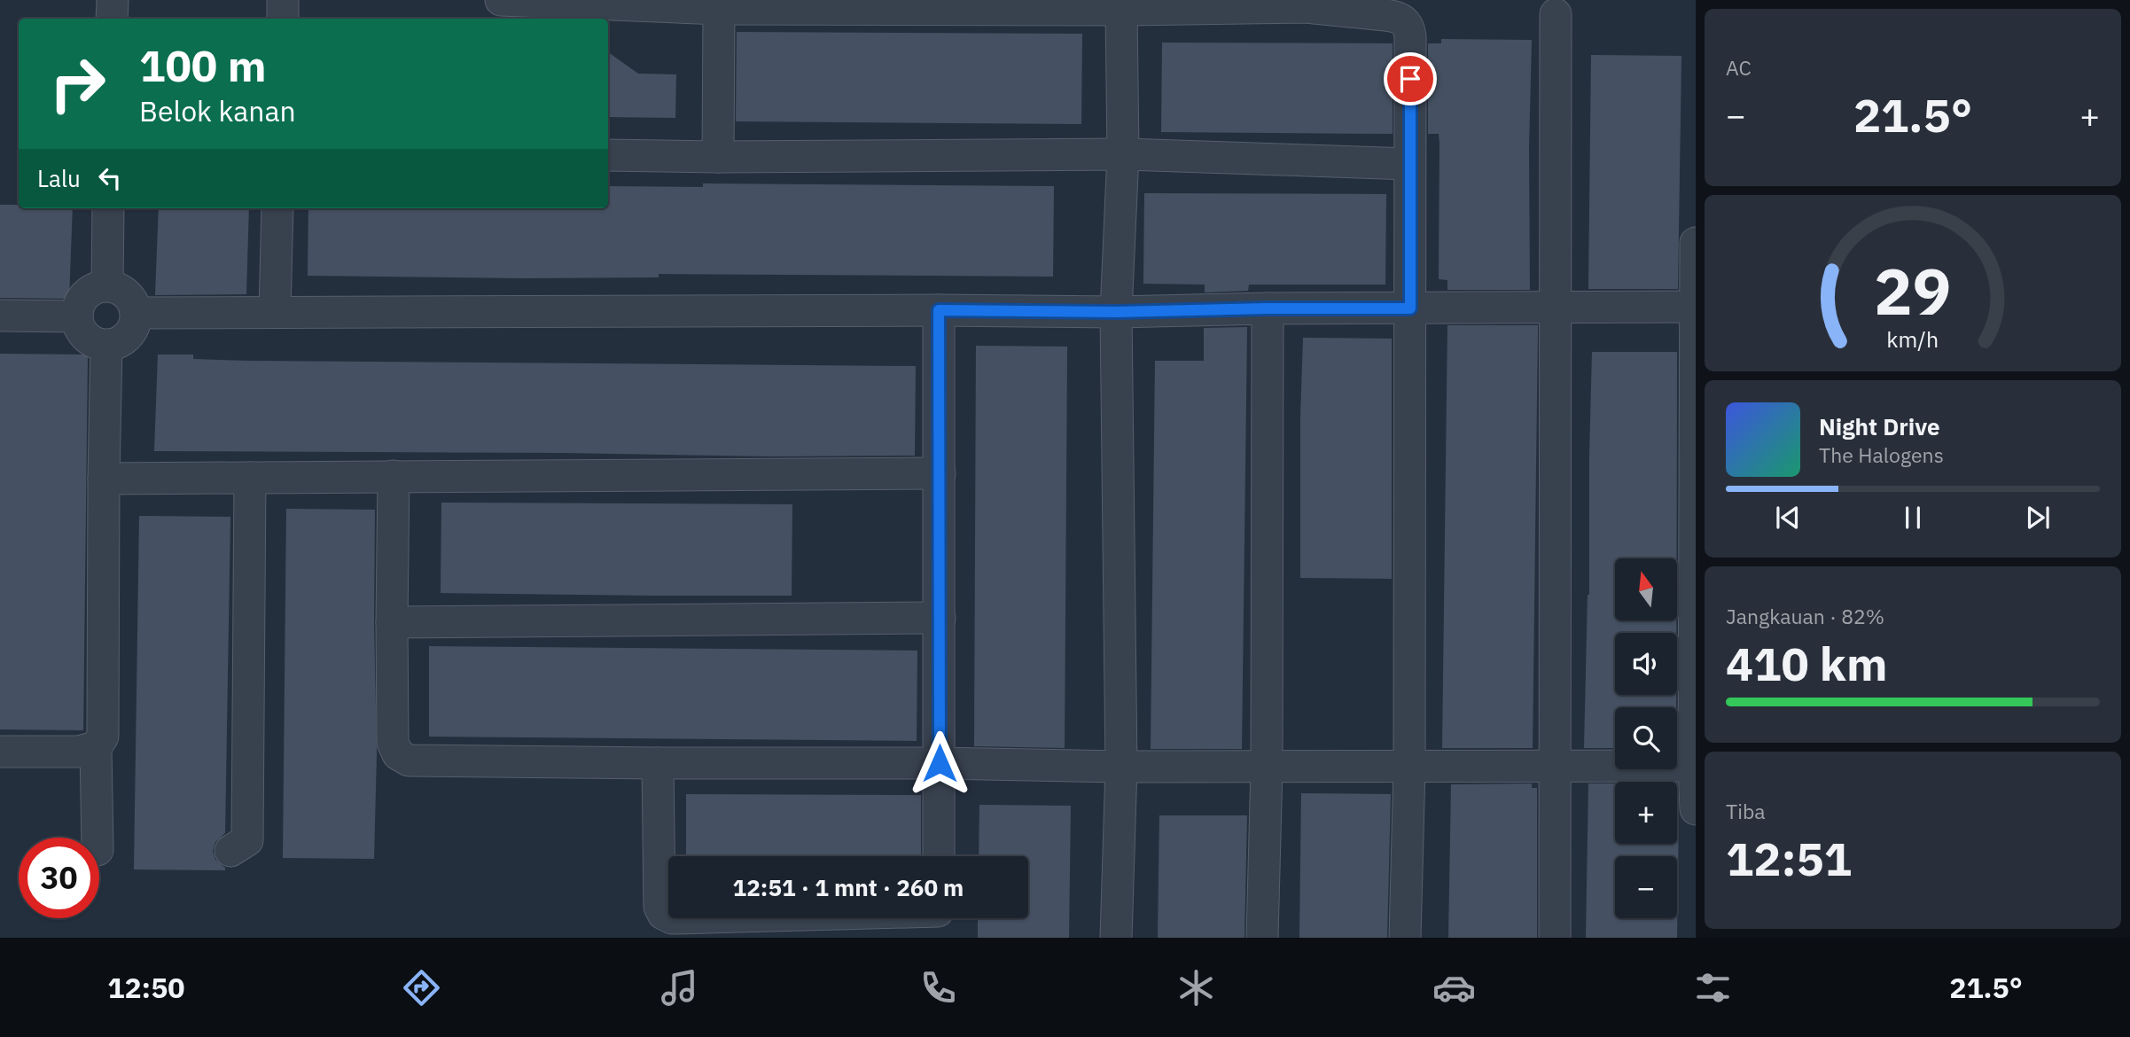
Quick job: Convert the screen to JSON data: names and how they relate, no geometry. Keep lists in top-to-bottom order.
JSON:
{
  "north": "top",
  "page": {
    "tile": [
      "AC",
      ["Jangkauan · 82%", "410 km"],
      ["Tiba", "12:51"]
    ],
    "turn": ["100 m", "Belok kanan"],
    "heat": ["−", "21.5°", "+"],
    "then": "Lalu",
    "song": ["Night Drive", "The Halogens"],
    "map_buttons": ["+", "−"],
    "limit": "30",
    "trip": "12:51 · 1 mnt · 260 m",
    "tabs": ["12:50", "21.5°"],
    "gauge": ["29", "km/h"]
  }
}
